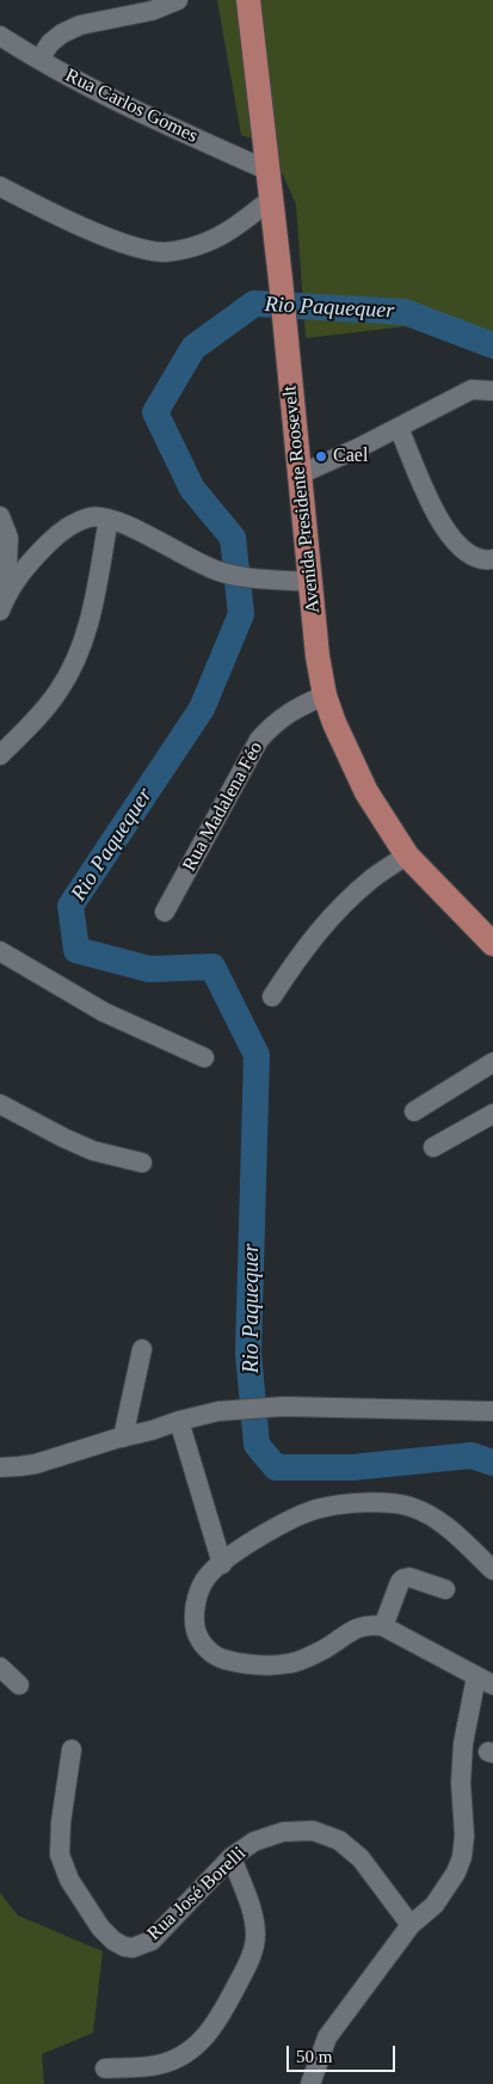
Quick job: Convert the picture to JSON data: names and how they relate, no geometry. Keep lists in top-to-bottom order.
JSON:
{
  "streets": {
    "main road": ["Avenida Presidente Roosevelt"],
    "street": ["Rua Carlos Gomes", "Rua Madalena Féo", "Rua José Borelli"]
  },
  "crossings": [
    ["Rua Carlos Gomes", "Avenida Presidente Roosevelt"],
    ["Avenida Presidente Roosevelt", "Rua Madalena Féo"]
  ],
  "water": ["Rio Paquequer"],
  "places": ["Cael"],
  "scale_bar": "50 m"
}
